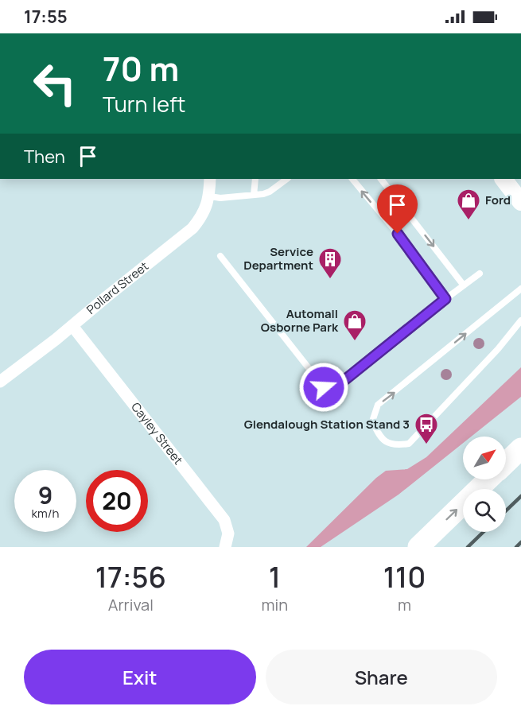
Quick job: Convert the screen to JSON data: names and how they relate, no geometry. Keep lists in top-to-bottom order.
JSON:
{
  "streets": {
    "street": ["Pollard Street", "Cayley Street"]
  },
  "crossings": [
    ["Pollard Street", "Cayley Street"]
  ],
  "places": {
    "shop": ["Ford", "Automall Osborne Park"],
    "building": ["Service Department"],
    "bus stop": ["Glendalough Station Stand 3"]
  },
  "north": "top right",
  "page": {
    "status": "17:55",
    "turn": ["70 m", "Turn left"],
    "then": "Then",
    "speed": "9 km/h",
    "limit": "20",
    "eta": [
      "17:56",
      "Arrival",
      "1",
      "min",
      "110",
      "m"
    ],
    "buttons": ["Exit", "Share"]
  }
}
